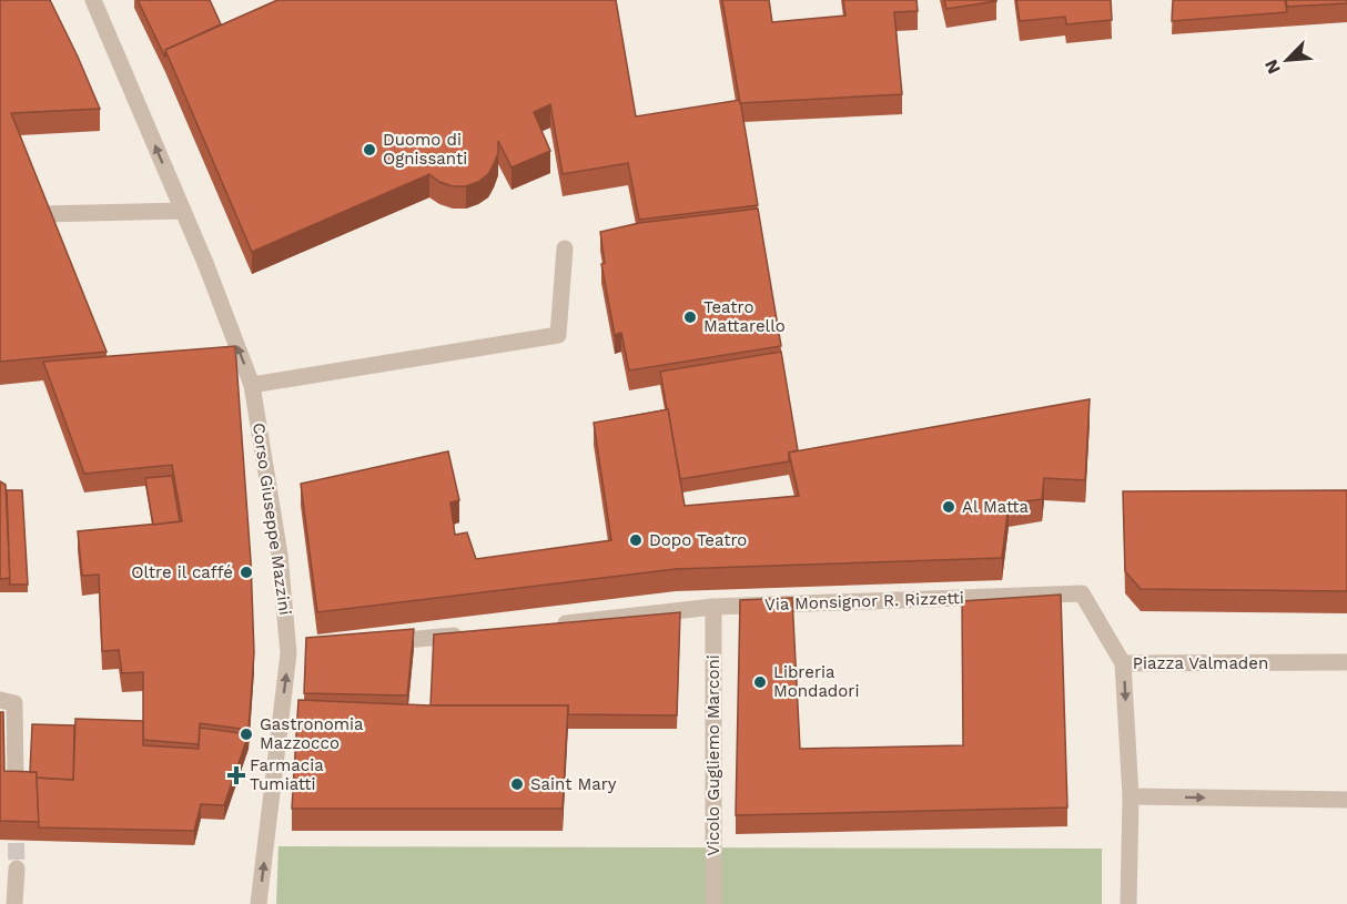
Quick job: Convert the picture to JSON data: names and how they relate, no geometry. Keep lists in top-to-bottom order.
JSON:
{
  "streets": {
    "street": [
      "Corso Giuseppe Mazzini",
      "Via Monsignor R. Rizzetti",
      "Piazza Valmaden",
      "Vicolo Gugliemo Marconi"
    ]
  },
  "crossings": [
    ["Via Monsignor R. Rizzetti", "Piazza Valmaden"],
    ["Via Monsignor R. Rizzetti", "Vicolo Gugliemo Marconi"]
  ],
  "one_way": ["Corso Giuseppe Mazzini"],
  "places": {
    "other": [
      "Duomo di Ognissanti",
      "Teatro Mattarello",
      "Al Matta",
      "Dopo Teatro",
      "Oltre il caffé",
      "Libreria Mondadori",
      "Gastronomia Mazzocco",
      "Saint Mary"
    ],
    "health": ["Farmacia Tumiatti"]
  },
  "north": "bottom left"
}
